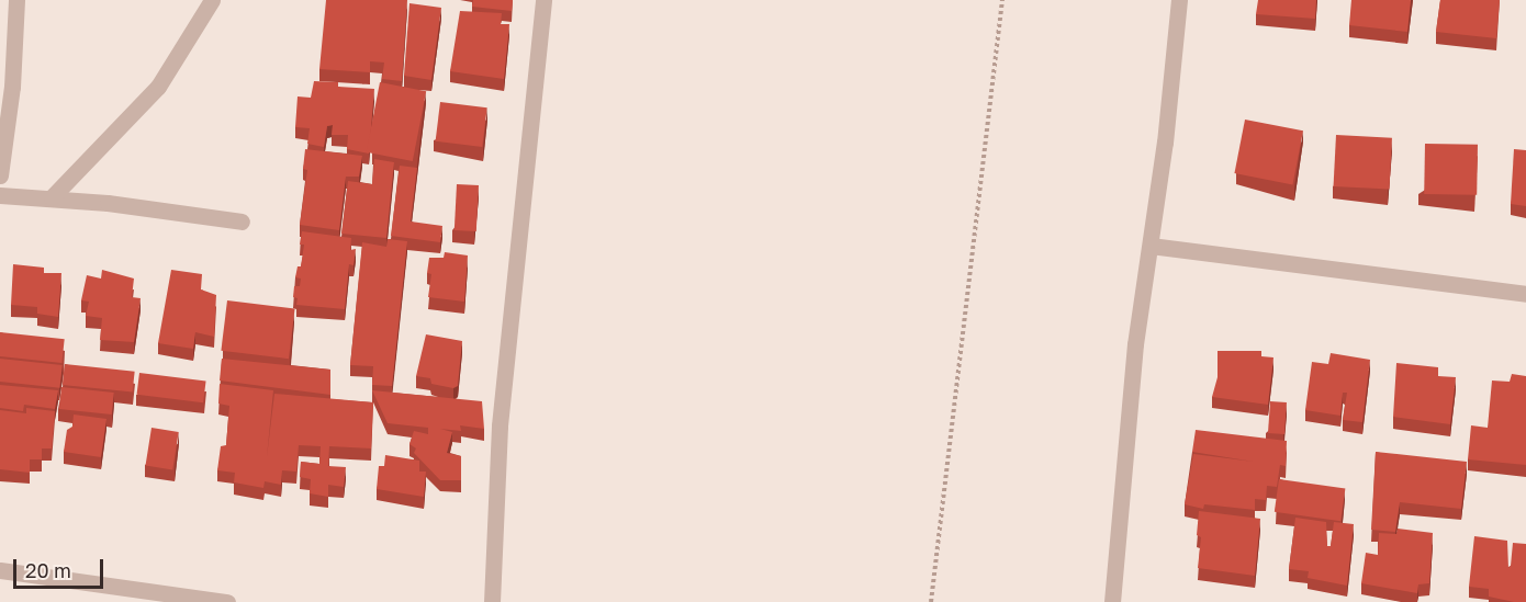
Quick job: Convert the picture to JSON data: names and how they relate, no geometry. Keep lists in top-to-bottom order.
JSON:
{
  "scale_bar": "20 m"
}
